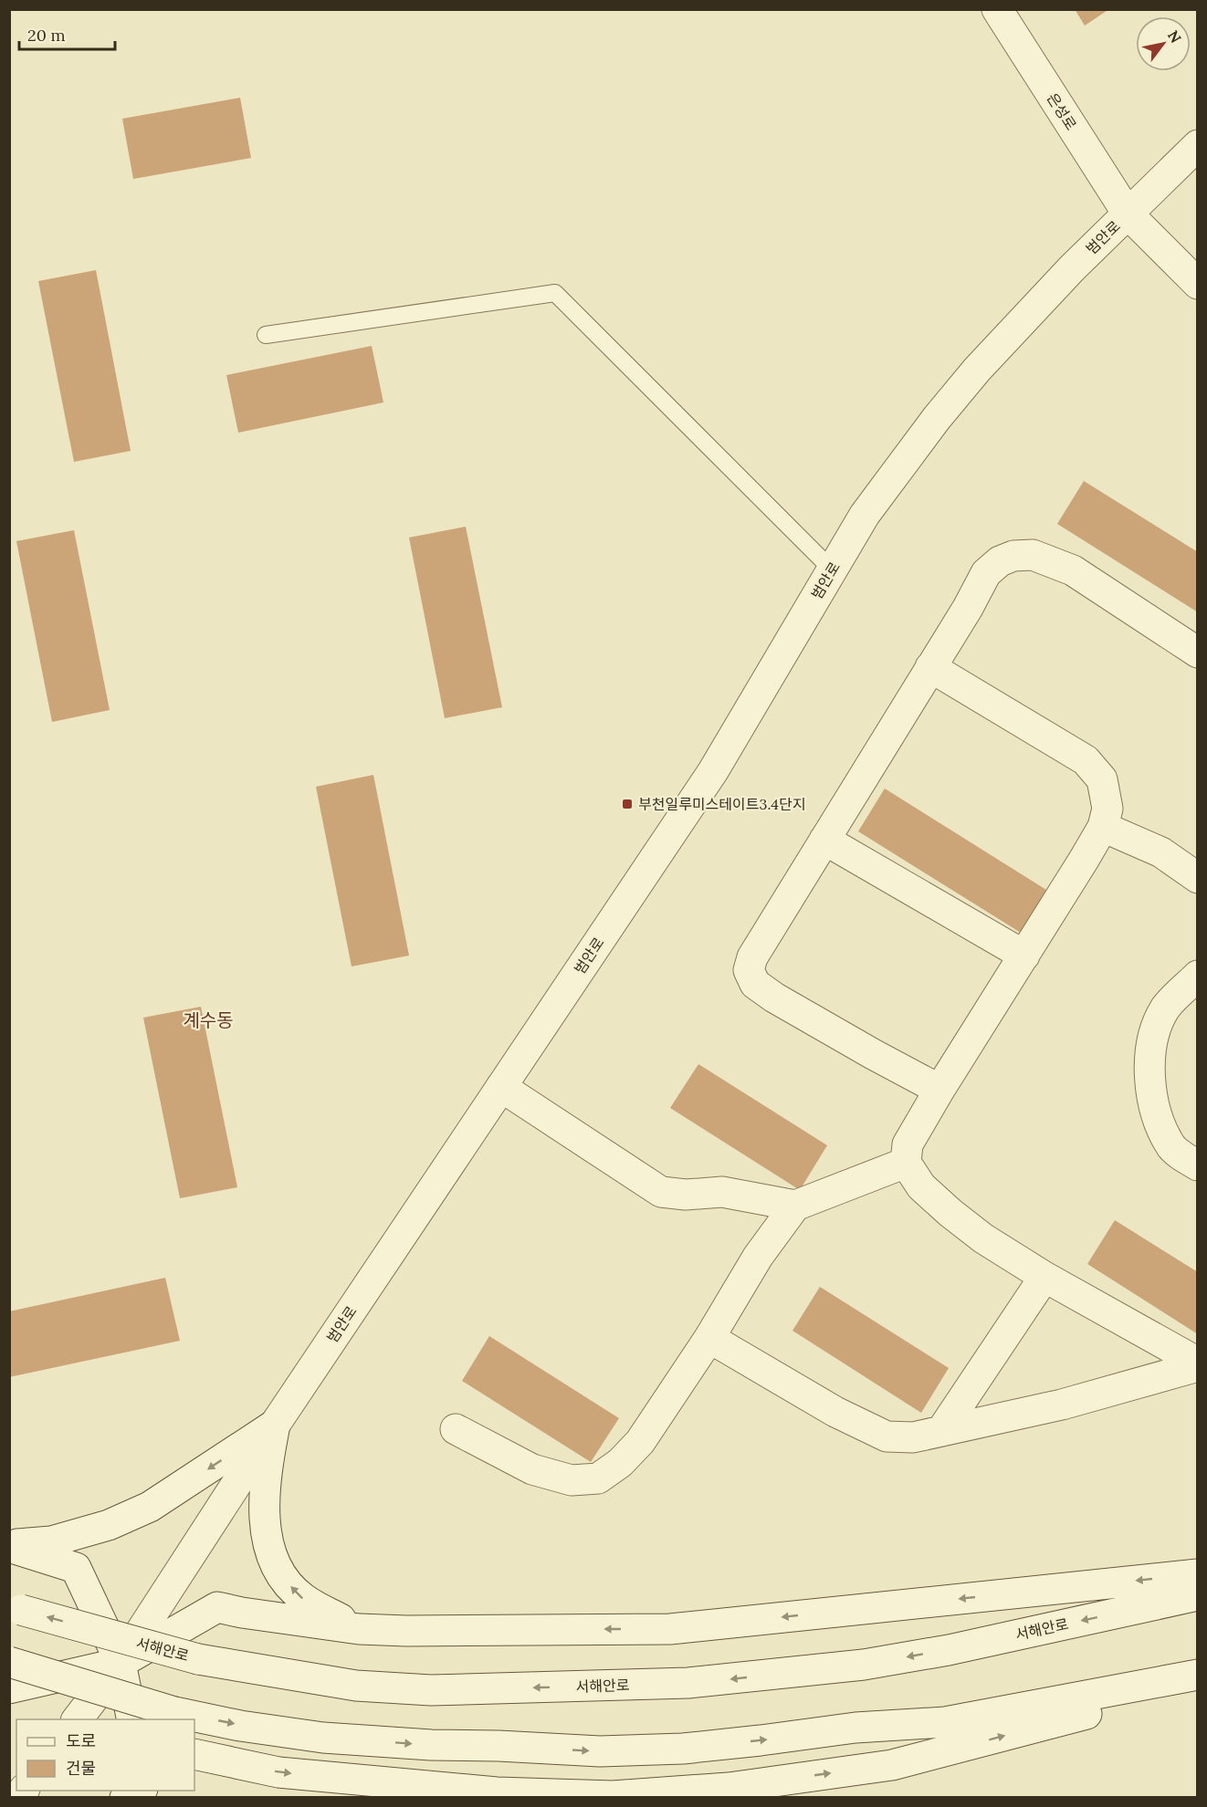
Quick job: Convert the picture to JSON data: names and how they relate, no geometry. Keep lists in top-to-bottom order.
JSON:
{
  "streets": {
    "street": ["은성로", "범안로", "서해안로"]
  },
  "crossings": [
    ["은성로", "범안로"]
  ],
  "districts": ["계수동"],
  "places": {
    "transit": ["부천일루미스테이트3.4단지"]
  },
  "legend": ["도로", "건물"],
  "scale_bar": "20 m",
  "north": "top right"
}
